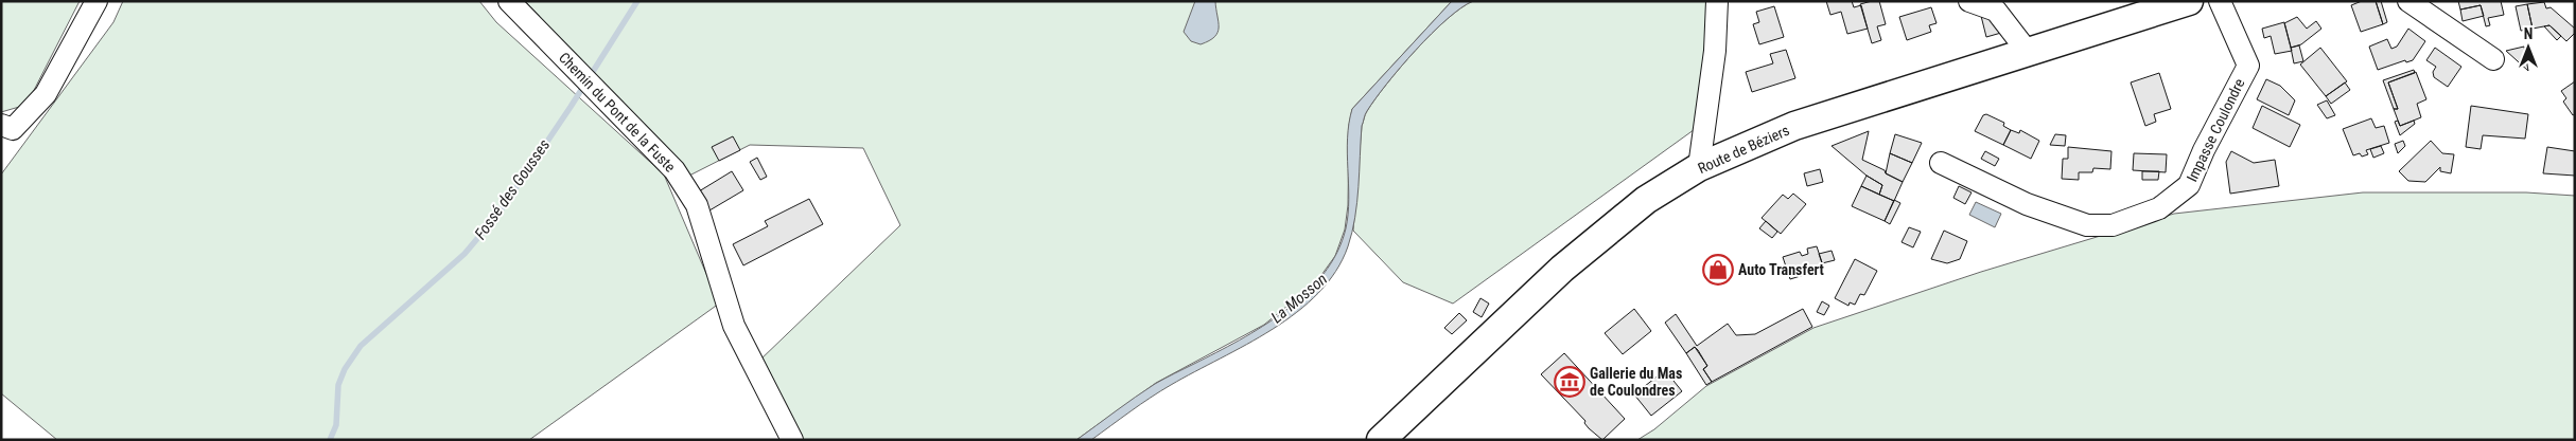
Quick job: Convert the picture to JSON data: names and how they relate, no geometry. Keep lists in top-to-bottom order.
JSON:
{
  "streets": {
    "main road": ["Route de Béziers"],
    "street": ["Chemin du Pont de la Fuste", "Impasse Coulondre"]
  },
  "water": ["Fossé des Gousses", "La Mosson"],
  "places": {
    "shop": ["Auto Transfert"],
    "museum": ["Gallerie du Mas de Coulondres"]
  },
  "north": "top"
}
